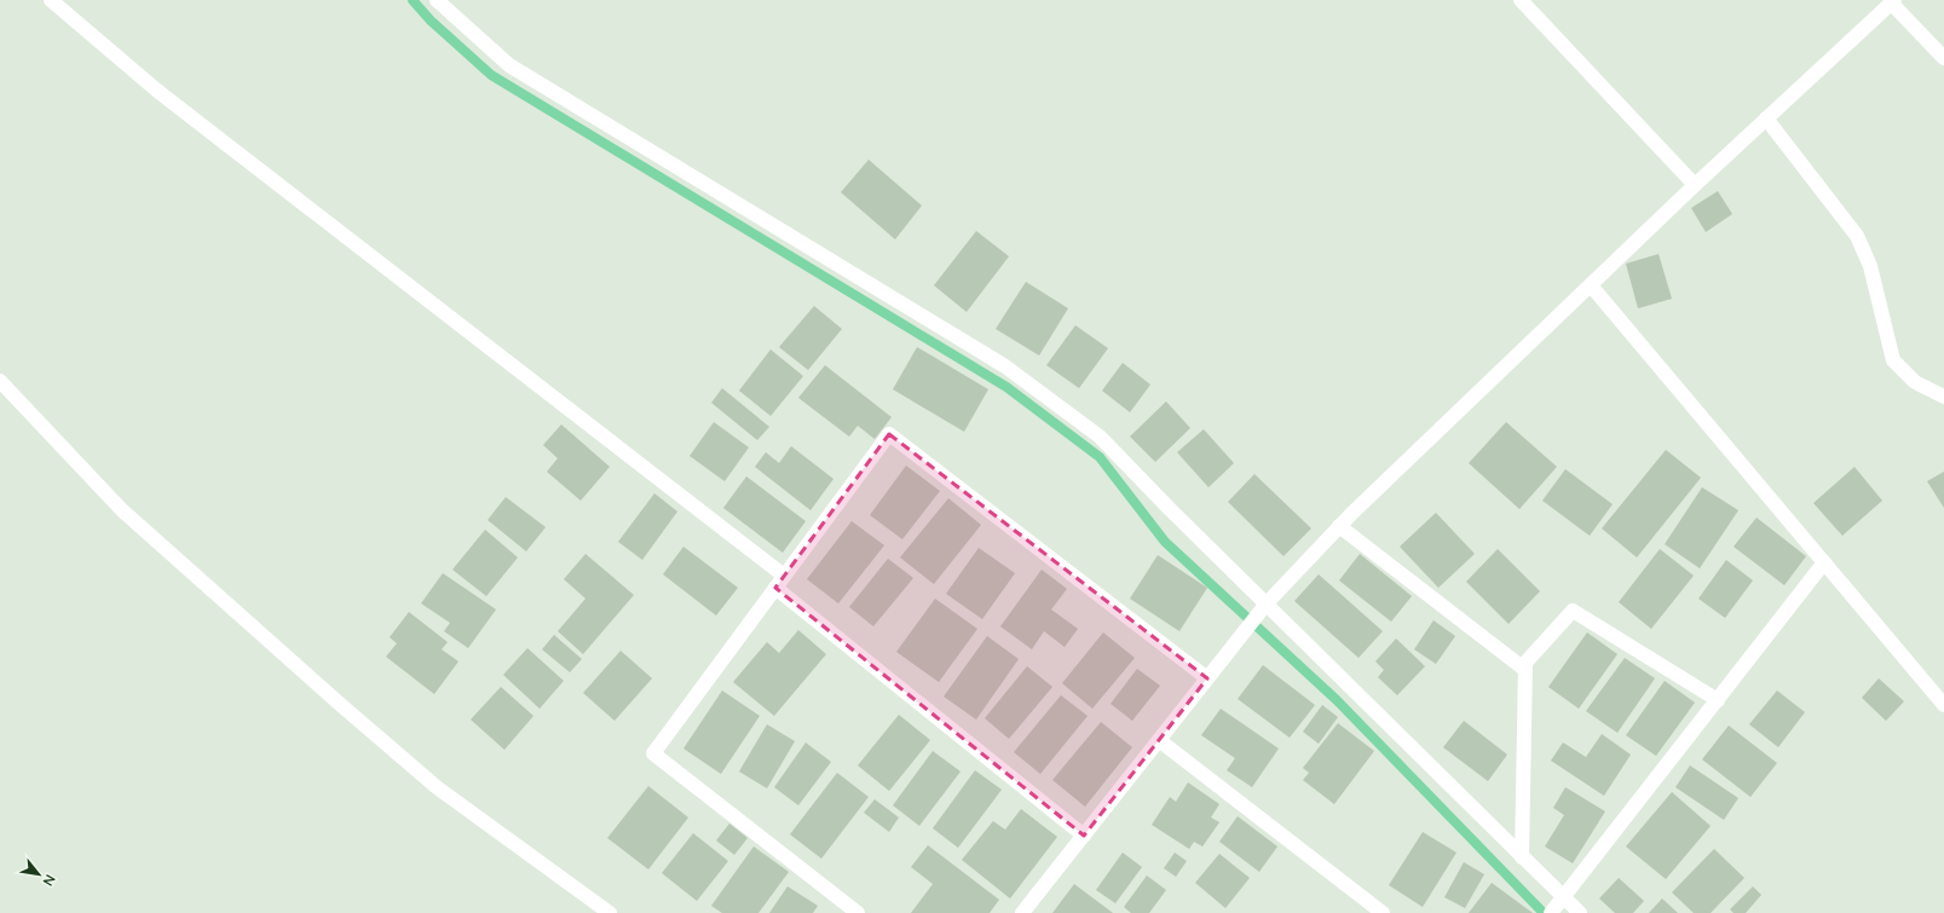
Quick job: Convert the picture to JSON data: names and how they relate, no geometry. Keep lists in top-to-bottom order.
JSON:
{
  "north": "bottom right"
}
